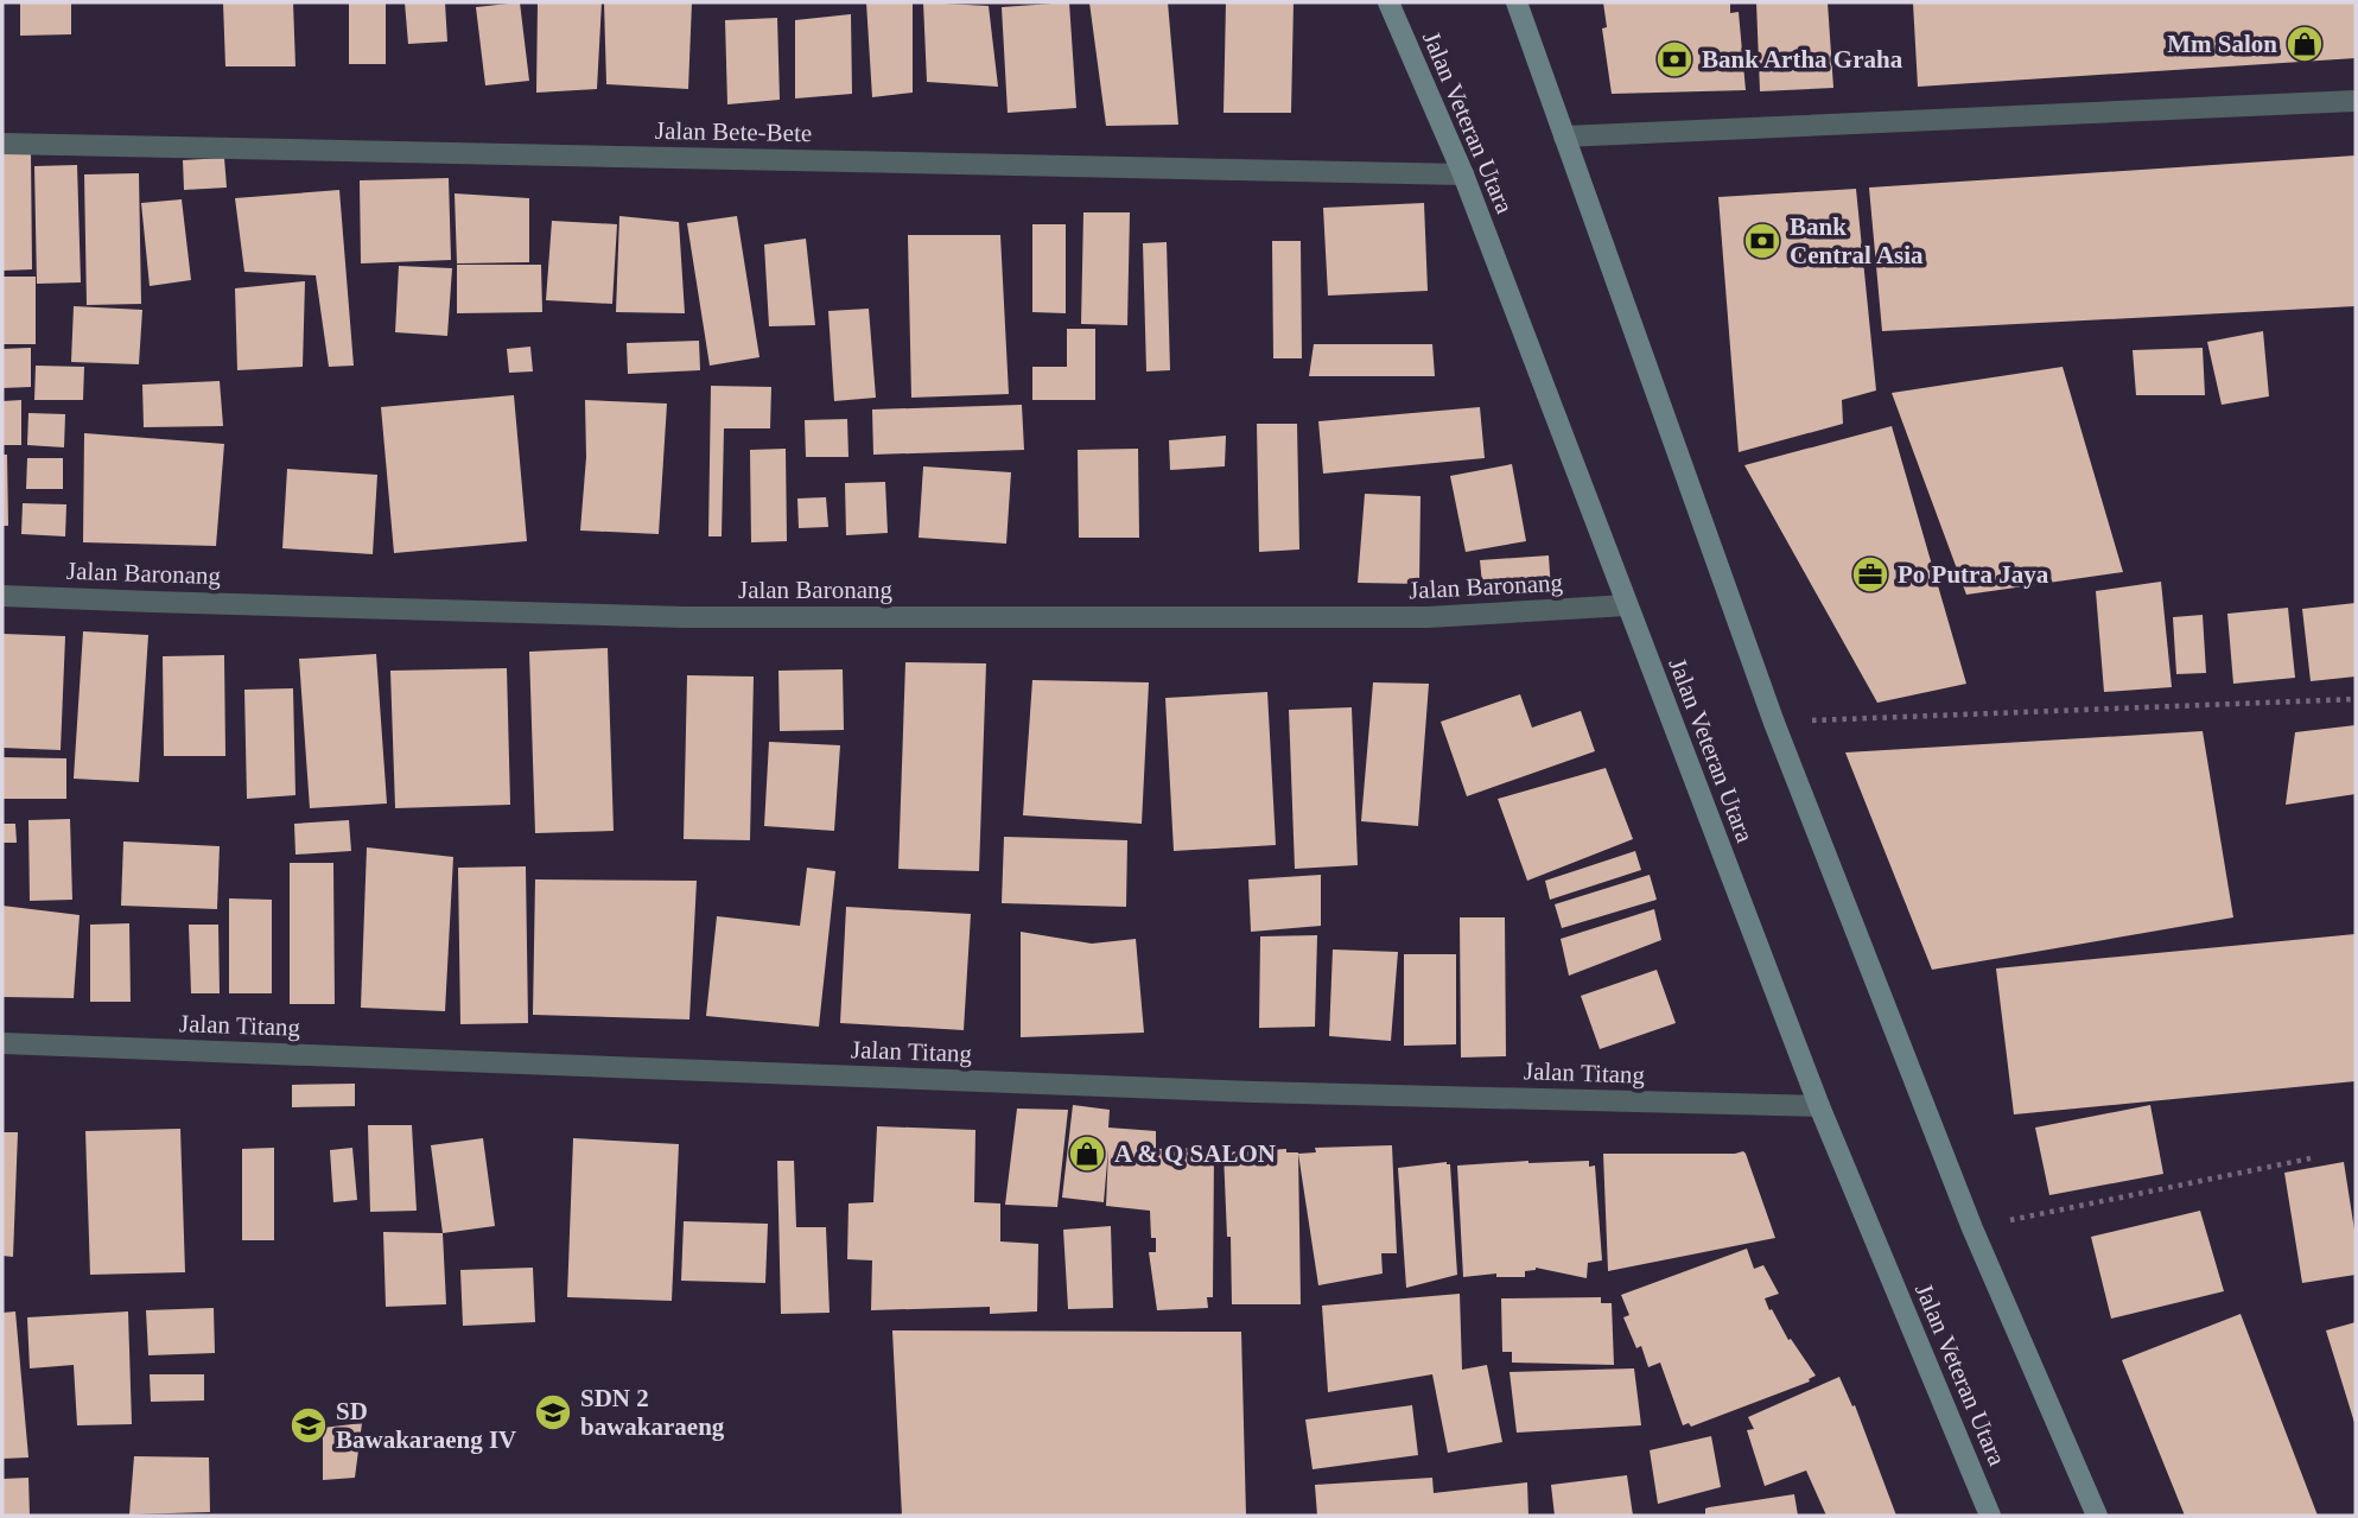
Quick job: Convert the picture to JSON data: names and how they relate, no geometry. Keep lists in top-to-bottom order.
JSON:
{
  "streets": {
    "main road": ["Jalan Veteran Utara"],
    "street": ["Jalan Bete-Bete", "Jalan Baronang", "Jalan Titang"]
  },
  "crossings": [
    ["Jalan Veteran Utara", "Jalan Bete-Bete"],
    ["Jalan Veteran Utara", "Jalan Baronang"],
    ["Jalan Veteran Utara", "Jalan Titang"]
  ],
  "places": {
    "shop": ["Mm Salon", "A & Q SALON"],
    "bank": ["Bank Artha Graha", "Bank Central Asia"],
    "office": ["Po Putra Jaya"],
    "school or university": ["SDN 2 bawakaraeng", "SD Bawakaraeng IV"]
  }
}
